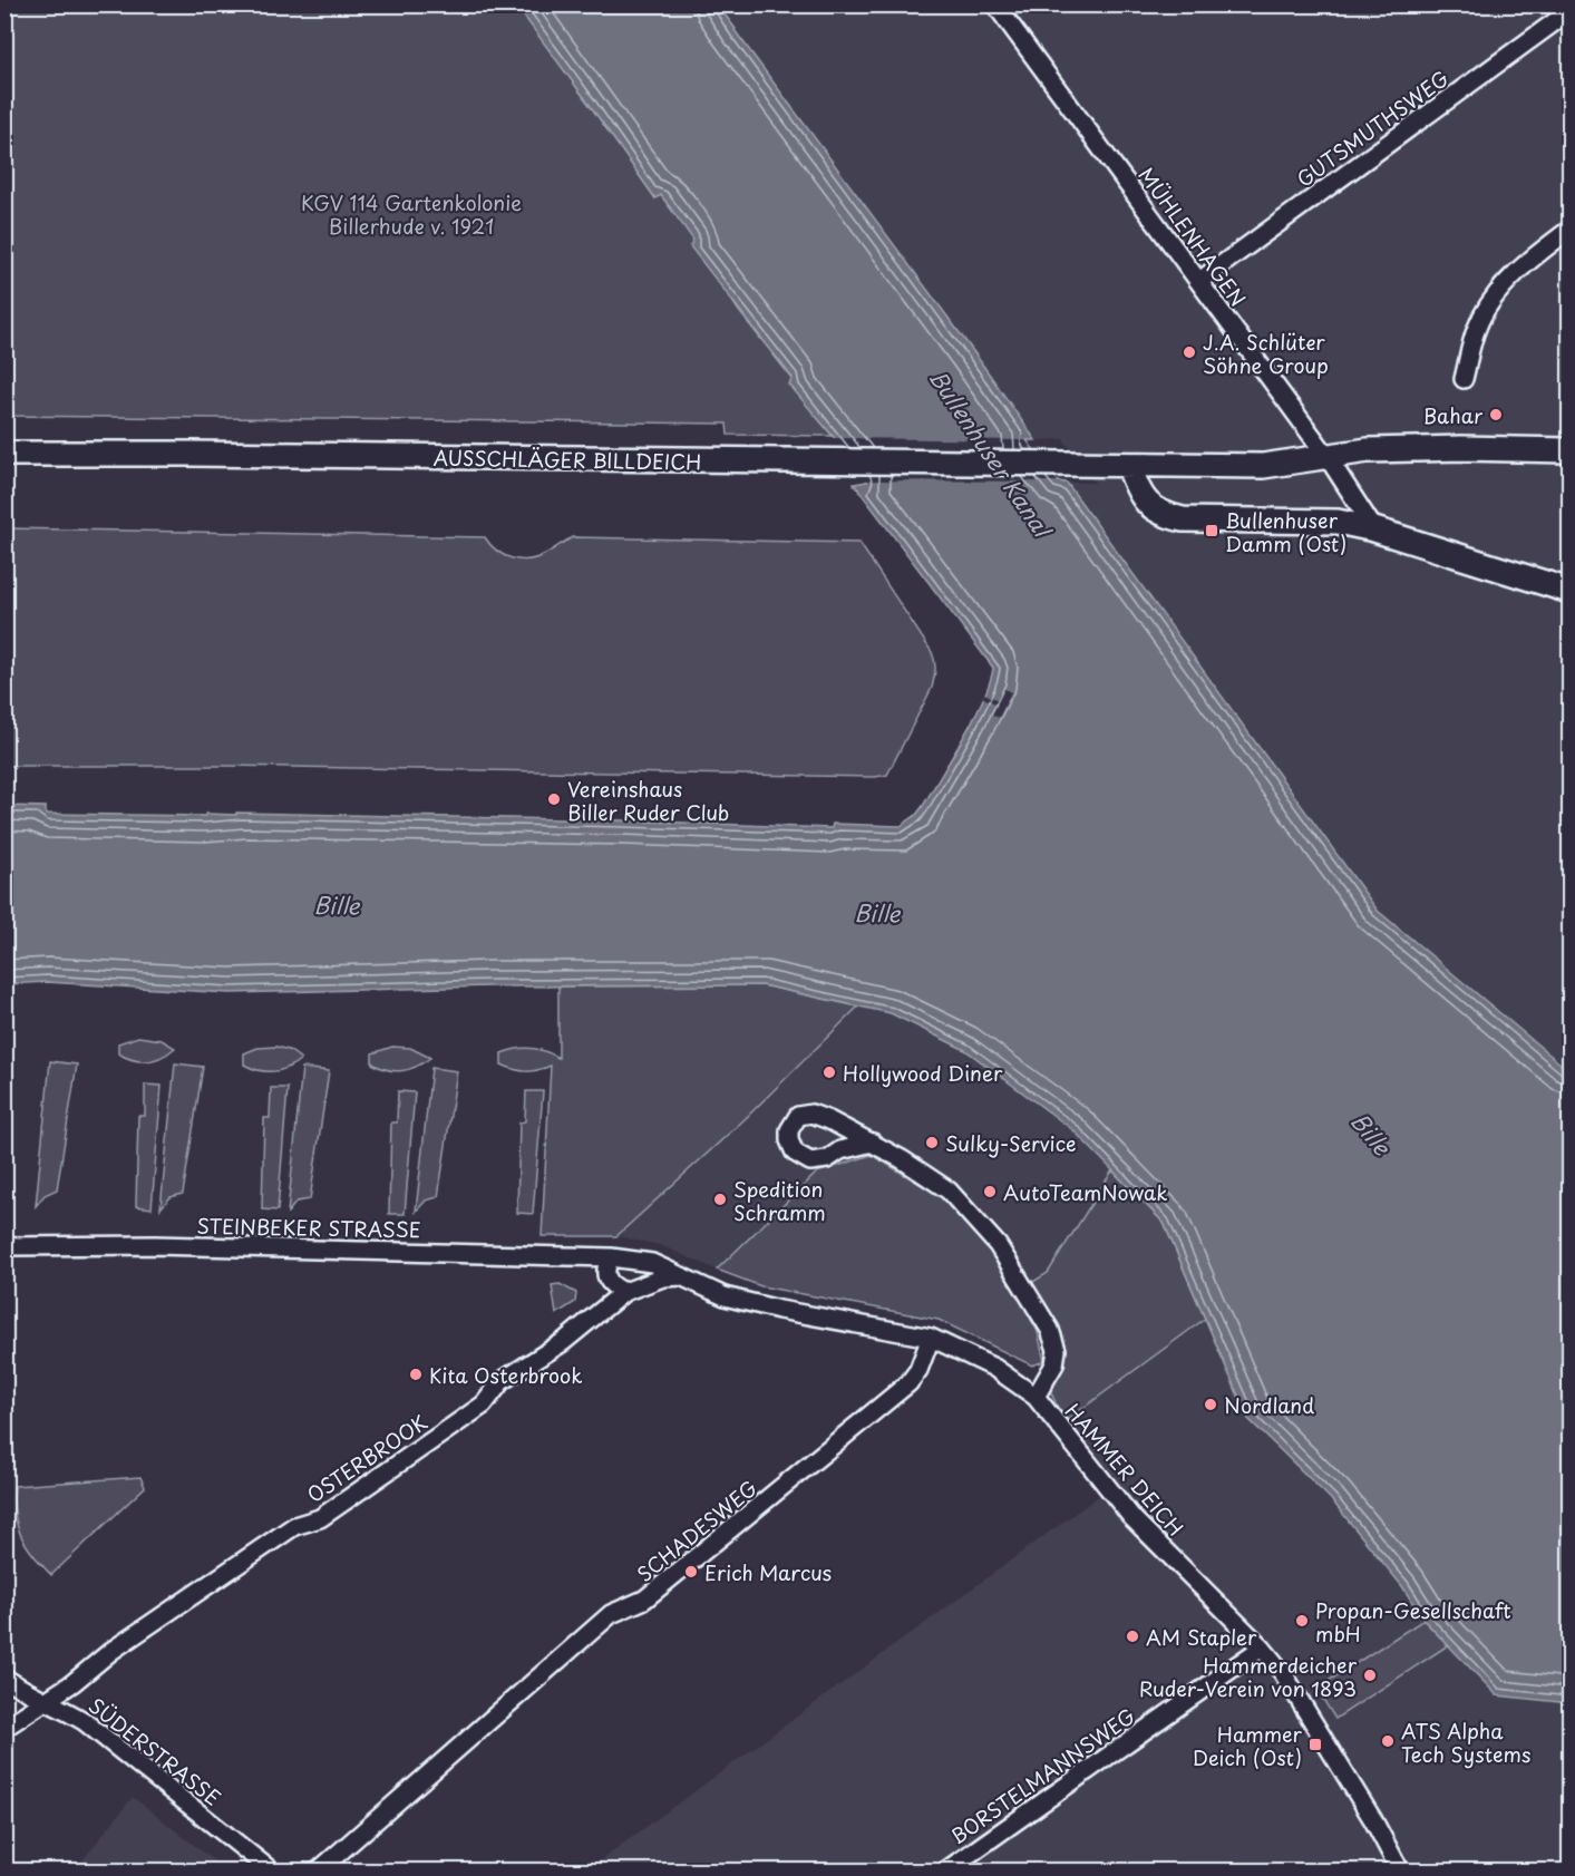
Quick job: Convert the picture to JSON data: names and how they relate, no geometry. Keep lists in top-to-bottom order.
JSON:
{
  "streets": {
    "street": [
      "GUTSMUTHSWEG",
      "MÜHLENHAGEN",
      "AUSSCHLÄGER BILLDEICH",
      "STEINBEKER STRASSE",
      "OSTERBROOK",
      "HAMMER DEICH",
      "SCHADESWEG",
      "SÜDERSTRASSE",
      "BORSTELMANNSWEG"
    ]
  },
  "crossings": [
    ["GUTSMUTHSWEG", "MÜHLENHAGEN"],
    ["MÜHLENHAGEN", "AUSSCHLÄGER BILLDEICH"],
    ["STEINBEKER STRASSE", "OSTERBROOK"],
    ["STEINBEKER STRASSE", "HAMMER DEICH"],
    ["STEINBEKER STRASSE", "SCHADESWEG"],
    ["OSTERBROOK", "SÜDERSTRASSE"],
    ["HAMMER DEICH", "BORSTELMANNSWEG"]
  ],
  "water": ["Bullenhuser Kanal", "Bille"],
  "parks": ["KGV 114 Gartenkolonie Billerhude v. 1921"],
  "places": {
    "other": [
      "J.A. Schlüter Söhne Group",
      "Bahar",
      "Vereinshaus Biller Ruder Club",
      "Hollywood Diner",
      "Sulky-Service",
      "AutoTeamNowak",
      "Spedition Schramm",
      "Kita Osterbrook",
      "Nordland",
      "Erich Marcus",
      "Propan-Gesellschaft mbH",
      "AM Stapler",
      "Hammerdeicher Ruder-Verein von 1893",
      "ATS Alpha Tech Systems"
    ],
    "transit": ["Bullenhuser Damm (Ost)", "Hammer Deich (Ost)"]
  }
}
